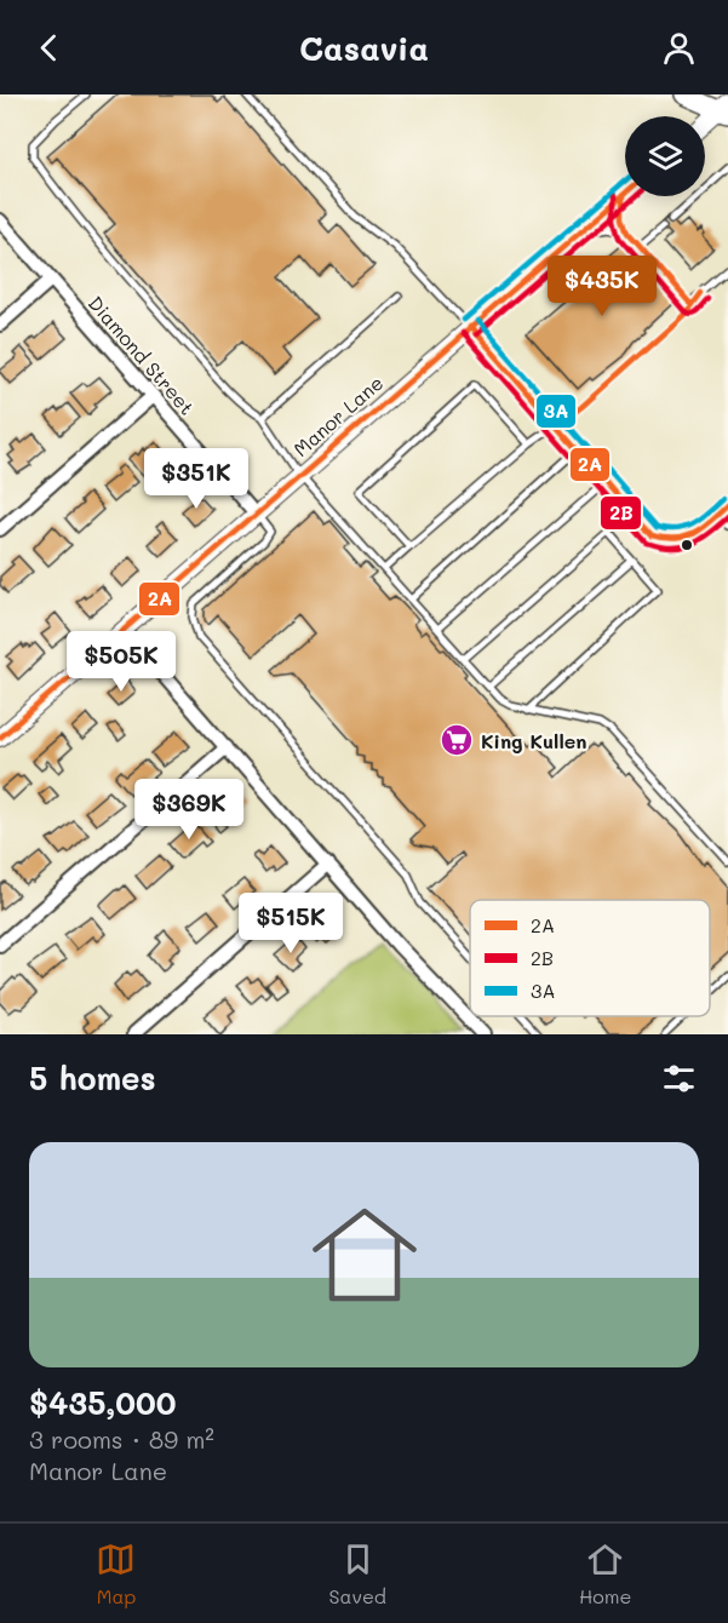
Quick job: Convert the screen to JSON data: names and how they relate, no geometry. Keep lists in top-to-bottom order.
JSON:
{
  "streets": {
    "street": ["Diamond Street", "Manor Lane"]
  },
  "crossings": [
    ["Diamond Street", "Manor Lane"]
  ],
  "places": {
    "supermarket": ["King Kullen"]
  },
  "lines": ["transit line 3A", "transit line 2A", "transit line 2B"],
  "legend": ["2A", "2B", "3A"],
  "page": {
    "header": "Casavia",
    "price": [
      "$435K",
      "$351K",
      "$505K",
      "$369K",
      "$515K"
    ],
    "heading": "5 homes",
    "list": [
      {
        "name": "$435,000",
        "note": "3 rooms · 89 m² · Manor Lane"
      }
    ],
    "tabs": ["Map", "Saved", "Home"]
  }
}
